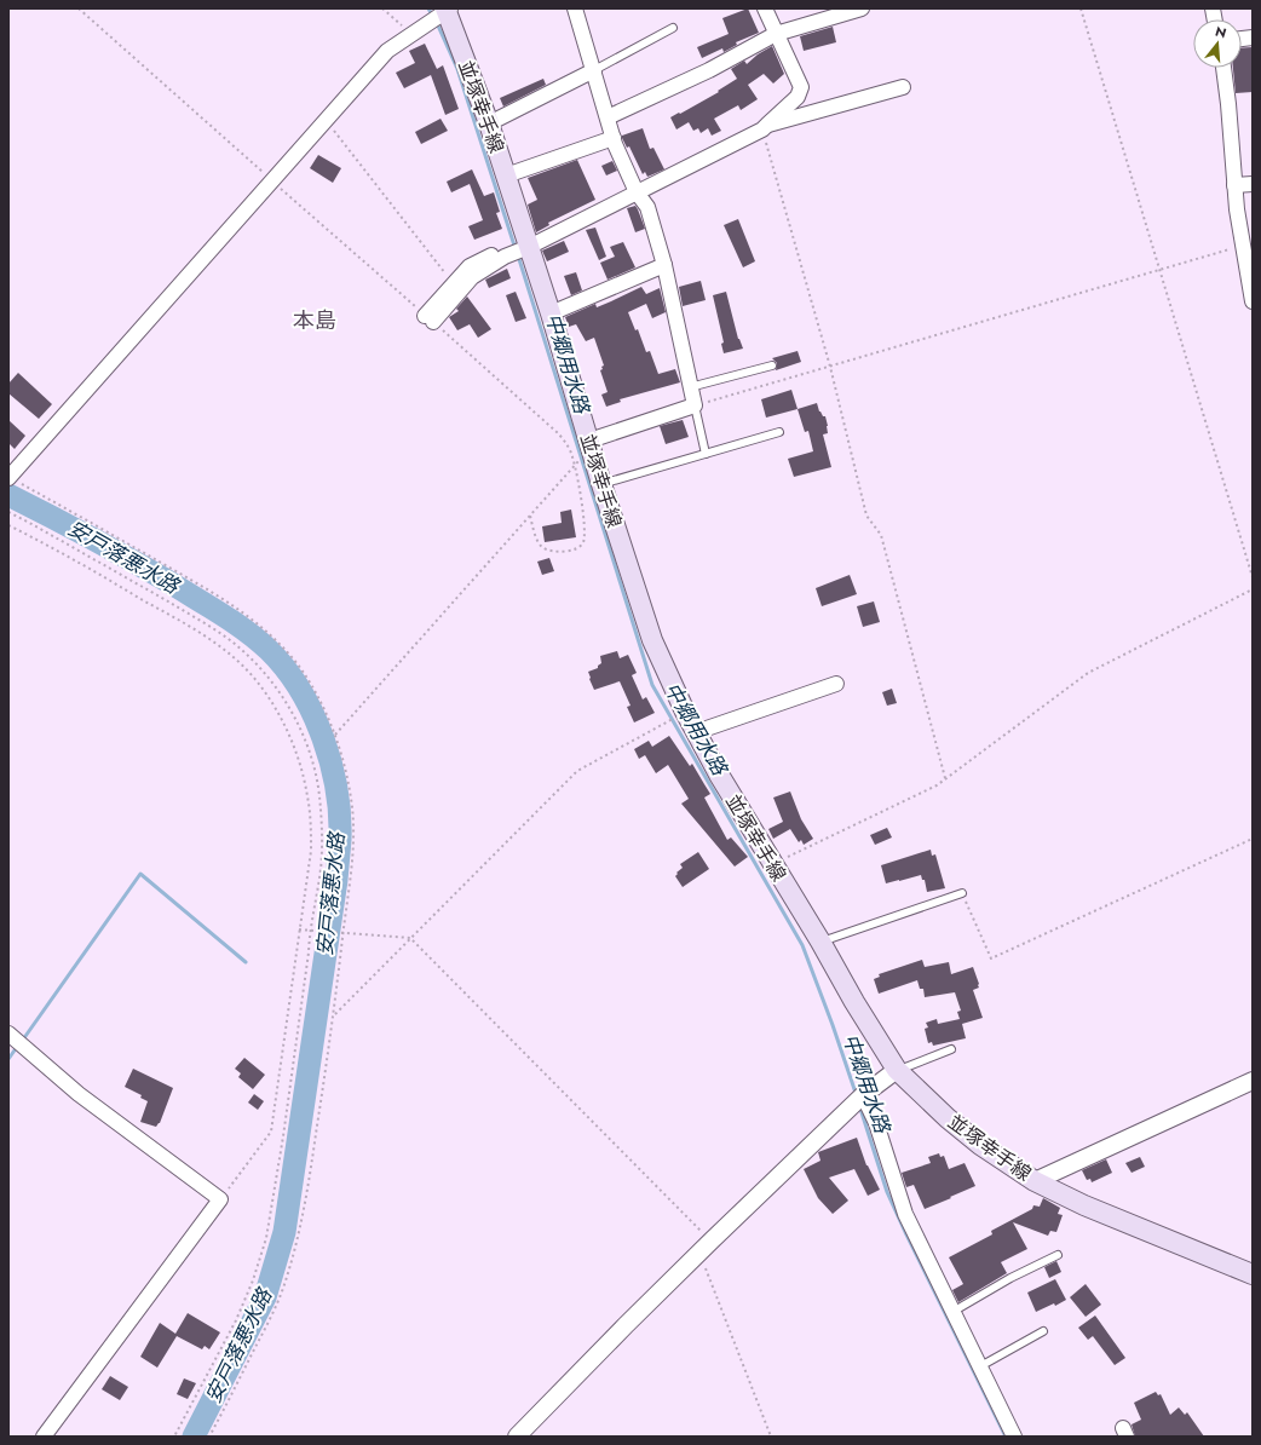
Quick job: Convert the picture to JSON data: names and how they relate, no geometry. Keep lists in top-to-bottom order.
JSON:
{
  "streets": {
    "main road": ["並塚幸手線"]
  },
  "districts": ["本島"],
  "water": ["中郷用水路", "安戸落悪水路"],
  "north": "top"
}
